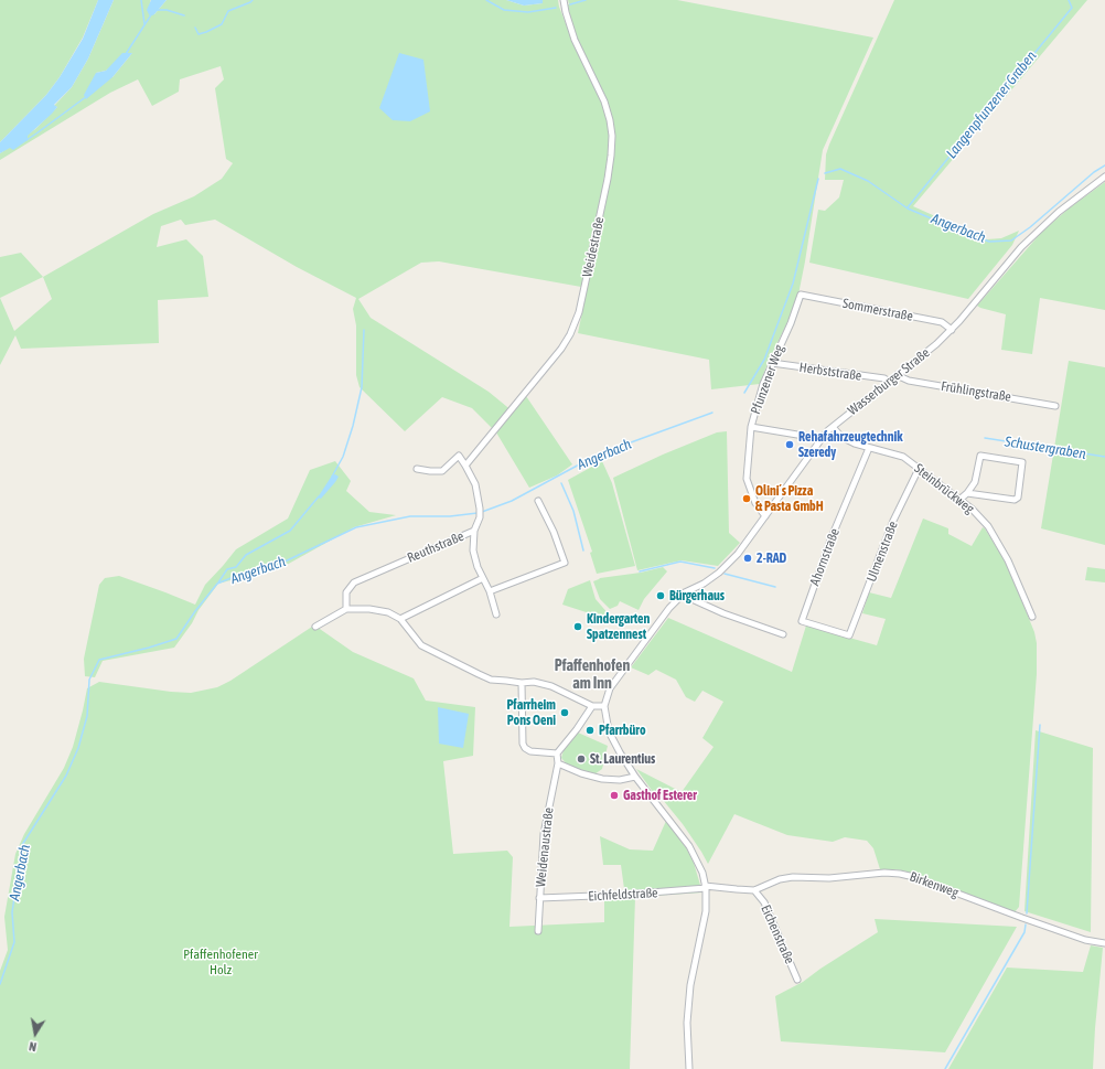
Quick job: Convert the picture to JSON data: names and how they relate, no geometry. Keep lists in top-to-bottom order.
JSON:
{
  "streets": {
    "street": [
      "Weidestraße",
      "Sommerstraße",
      "Herbststraße",
      "Pfunzener Weg",
      "Wasserburger Straße",
      "Frühlingstraße",
      "Steinbrückweg",
      "Reuthstraße",
      "Ulmenstraße",
      "Ahornstraße",
      "Weidenaustraße",
      "Birkenweg",
      "Eichfeldstraße",
      "Eichenstraße"
    ]
  },
  "crossings": [
    ["Weidestraße", "Reuthstraße"],
    ["Sommerstraße", "Pfunzener Weg"],
    ["Sommerstraße", "Wasserburger Straße"],
    ["Herbststraße", "Pfunzener Weg"],
    ["Herbststraße", "Wasserburger Straße"],
    ["Pfunzener Weg", "Wasserburger Straße"],
    ["Wasserburger Straße", "Frühlingstraße"],
    ["Wasserburger Straße", "Steinbrückweg"],
    ["Wasserburger Straße", "Birkenweg"],
    ["Wasserburger Straße", "Eichfeldstraße"],
    ["Steinbrückweg", "Ulmenstraße"],
    ["Steinbrückweg", "Ahornstraße"],
    ["Ulmenstraße", "Ahornstraße"],
    ["Weidenaustraße", "Eichfeldstraße"],
    ["Birkenweg", "Eichfeldstraße"],
    ["Birkenweg", "Eichenstraße"]
  ],
  "districts": ["Pfaffenhofen am Inn"],
  "water": ["Langenpfunzener Graben", "Angerbach", "Schustergraben"],
  "parks": ["Pfaffenhofener Holz"],
  "places": [
    "Rehafahrzeugtechnik Szeredy",
    "Olini´s Pizza & Pasta GmbH",
    "2-RAD",
    "Bürgerhaus",
    "Kindergarten Spatzennest",
    "Pfarrheim Pons Oeni",
    "Pfarrbüro",
    "St. Laurentius",
    "Gasthof Esterer"
  ],
  "north": "bottom"
}
